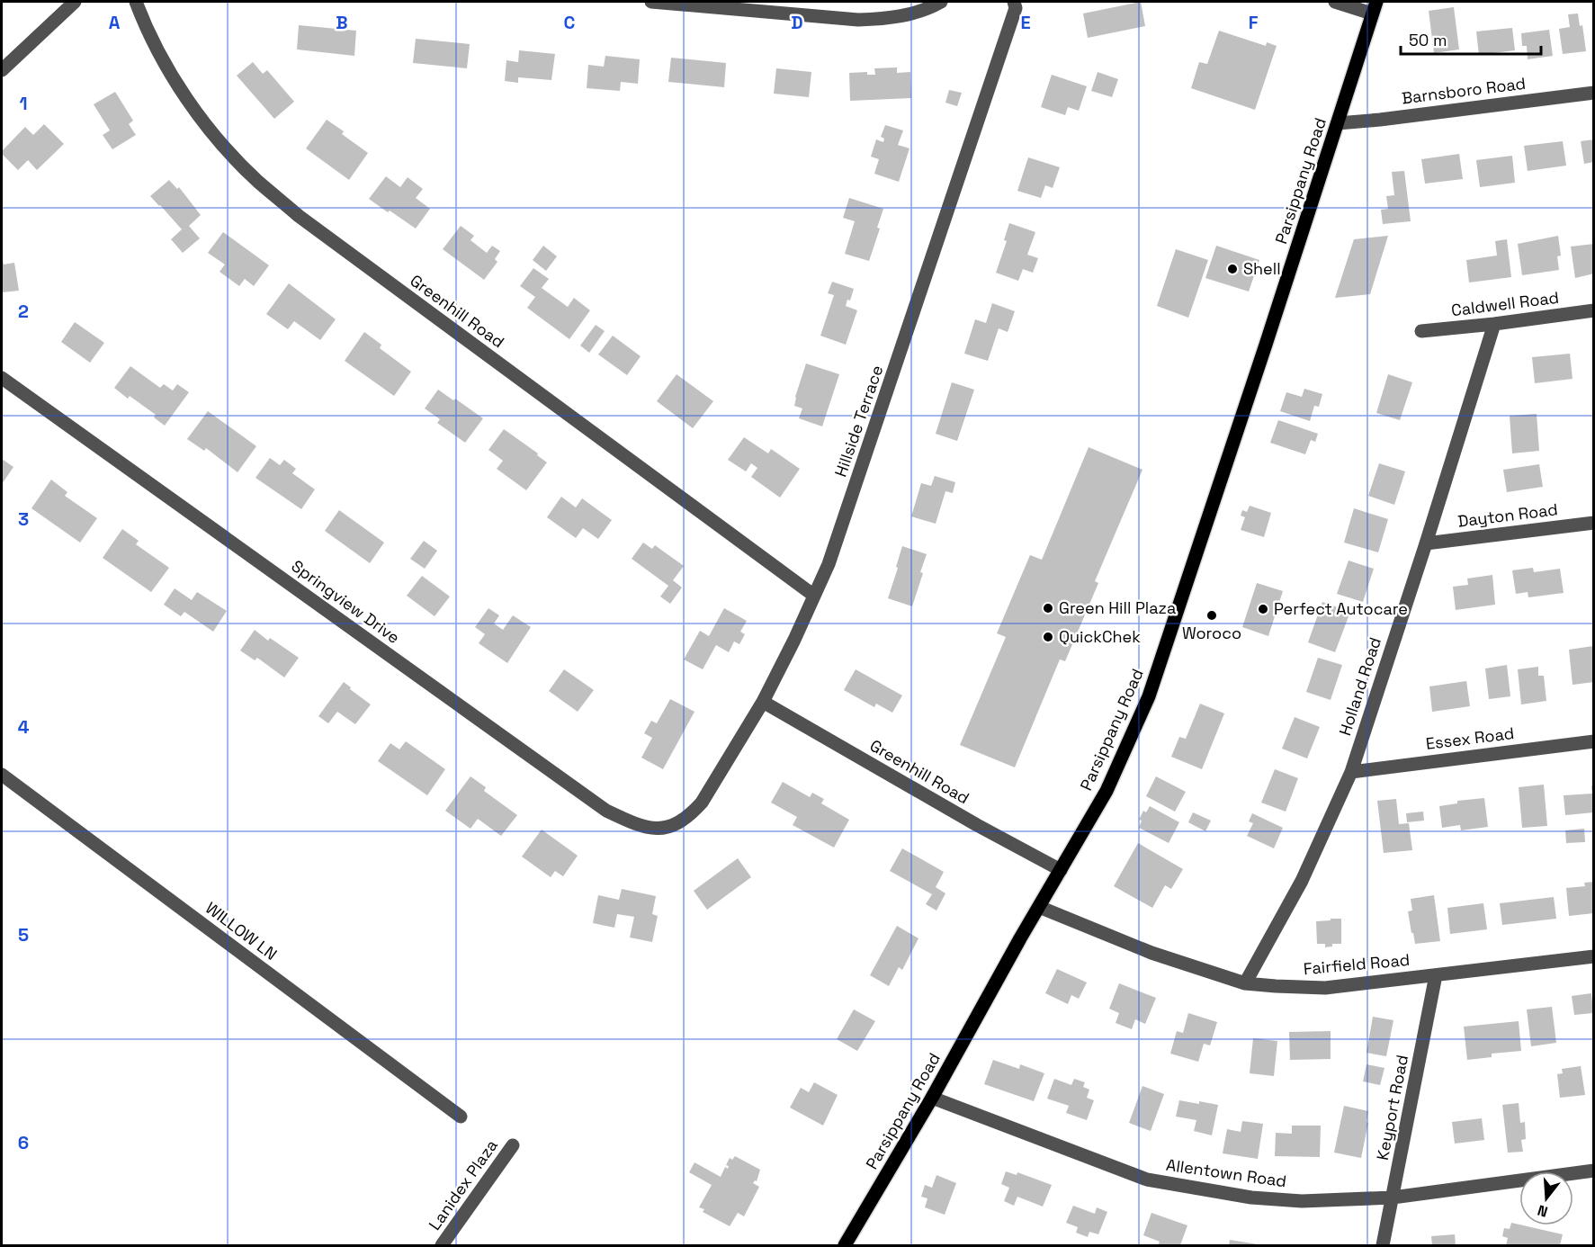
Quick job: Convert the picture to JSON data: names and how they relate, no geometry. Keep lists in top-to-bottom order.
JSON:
{
  "streets": {
    "main road": ["Parsippany Road"],
    "street": [
      "Barnsboro Road",
      "Caldwell Road",
      "Greenhill Road",
      "Hillside Terrace",
      "Dayton Road",
      "Springview Drive",
      "Holland Road",
      "Essex Road",
      "WILLOW LN",
      "Fairfield Road",
      "Keyport Road",
      "Allentown Road",
      "Lanidex Plaza"
    ]
  },
  "crossings": [
    ["Barnsboro Road", "Parsippany Road"],
    ["Parsippany Road", "Greenhill Road"],
    ["Parsippany Road", "Fairfield Road"],
    ["Parsippany Road", "Allentown Road"],
    ["Caldwell Road", "Holland Road"],
    ["Greenhill Road", "Hillside Terrace"],
    ["Hillside Terrace", "Springview Drive"],
    ["Dayton Road", "Holland Road"],
    ["Holland Road", "Essex Road"],
    ["Holland Road", "Fairfield Road"],
    ["Fairfield Road", "Keyport Road"],
    ["Keyport Road", "Allentown Road"]
  ],
  "places": [
    "Shell",
    "Green Hill Plaza",
    "Perfect Autocare",
    "Woroco",
    "QuickChek"
  ],
  "scale_bar": "50 m",
  "north": "bottom",
  "grid": {
    "columns": [
      "A",
      "B",
      "C",
      "D",
      "E",
      "F"
    ],
    "rows": [
      "1",
      "2",
      "3",
      "4",
      "5",
      "6"
    ]
  }
}
